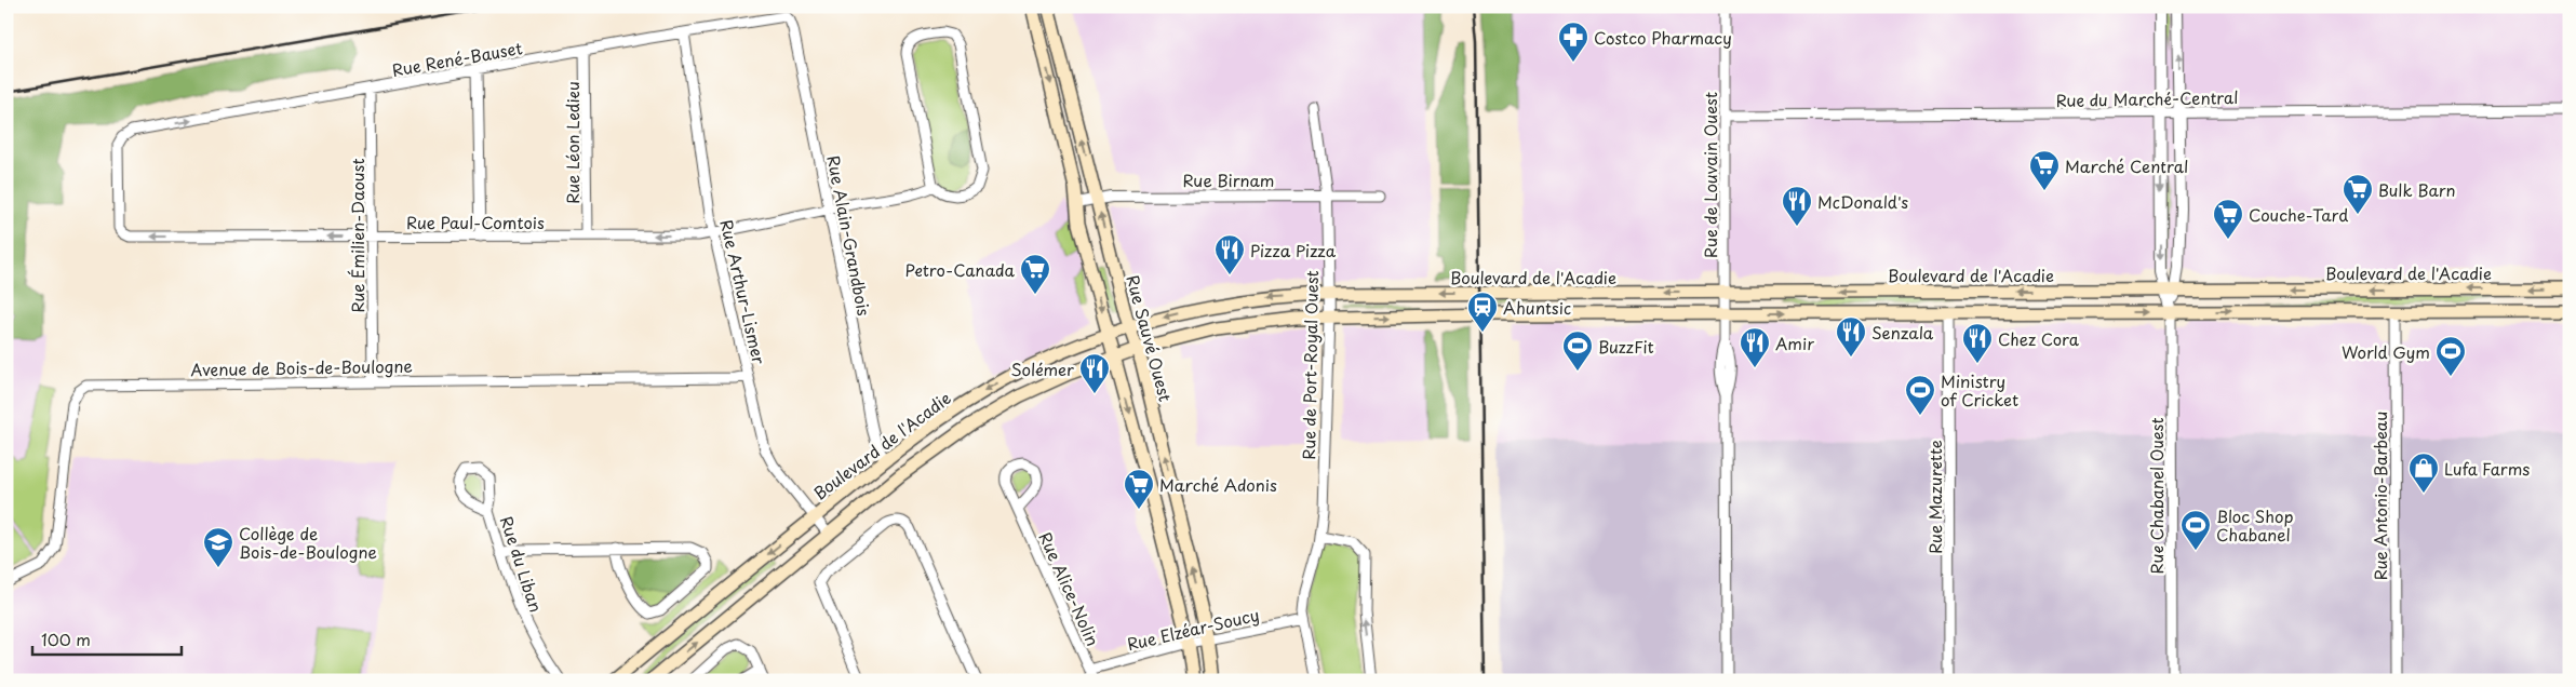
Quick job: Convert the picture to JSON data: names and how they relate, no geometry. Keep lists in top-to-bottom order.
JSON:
{
  "streets": {
    "main road": ["Boulevard de l'Acadie", "Rue Sauvé Ouest"],
    "street": [
      "Rue René-Bauset",
      "Rue du Marché-Central",
      "Rue Léon Ledieu",
      "Rue de Louvain Ouest",
      "Rue Birnam",
      "Rue Paul-Comtois",
      "Rue Émilien-Daoust",
      "Rue Alain-Grandbois",
      "Rue Arthur-Lismer",
      "Rue de Port-Royal Ouest",
      "Avenue de Bois-de-Boulogne",
      "Rue Chabanel Ouest",
      "Rue Antonio-Barbeau",
      "Rue Mazurette",
      "Rue du Liban",
      "Rue Alice-Nolin",
      "Rue Elzéar-Soucy"
    ]
  },
  "crossings": [
    ["Rue René-Bauset", "Rue Léon Ledieu"],
    ["Rue René-Bauset", "Rue Paul-Comtois"],
    ["Rue René-Bauset", "Rue Émilien-Daoust"],
    ["Rue René-Bauset", "Rue Alain-Grandbois"],
    ["Rue René-Bauset", "Rue Arthur-Lismer"],
    ["Rue du Marché-Central", "Rue de Louvain Ouest"],
    ["Rue du Marché-Central", "Rue Chabanel Ouest"],
    ["Rue Léon Ledieu", "Rue Paul-Comtois"],
    ["Rue de Louvain Ouest", "Boulevard de l'Acadie"],
    ["Rue Birnam", "Rue Sauvé Ouest"],
    ["Rue Birnam", "Rue de Port-Royal Ouest"],
    ["Rue Paul-Comtois", "Rue Émilien-Daoust"],
    ["Rue Paul-Comtois", "Rue Alain-Grandbois"],
    ["Rue Paul-Comtois", "Rue Arthur-Lismer"],
    ["Rue Émilien-Daoust", "Avenue de Bois-de-Boulogne"],
    ["Rue Alain-Grandbois", "Boulevard de l'Acadie"],
    ["Boulevard de l'Acadie", "Rue Arthur-Lismer"],
    ["Boulevard de l'Acadie", "Rue Sauvé Ouest"],
    ["Boulevard de l'Acadie", "Rue de Port-Royal Ouest"],
    ["Boulevard de l'Acadie", "Rue Chabanel Ouest"],
    ["Rue Arthur-Lismer", "Avenue de Bois-de-Boulogne"],
    ["Rue Sauvé Ouest", "Rue Elzéar-Soucy"],
    ["Rue de Port-Royal Ouest", "Rue Elzéar-Soucy"],
    ["Rue Alice-Nolin", "Rue Elzéar-Soucy"]
  ],
  "one_way": ["Rue René-Bauset"],
  "places": {
    "pharmacy": ["Costco Pharmacy"],
    "supermarket": [
      "Marché Central",
      "Bulk Barn",
      "Couche-Tard",
      "Petro-Canada",
      "Marché Adonis"
    ],
    "restaurant": [
      "McDonald's",
      "Pizza Pizza",
      "Senzala",
      "Chez Cora",
      "Amir",
      "Solémer"
    ],
    "station": ["Ahuntsic"],
    "sports": [
      "BuzzFit",
      "World Gym",
      "Ministry of Cricket",
      "Bloc Shop Chabanel"
    ],
    "shop": ["Lufa Farms"],
    "school or university": ["Collège de Bois-de-Boulogne"]
  },
  "scale_bar": "100 m"
}
